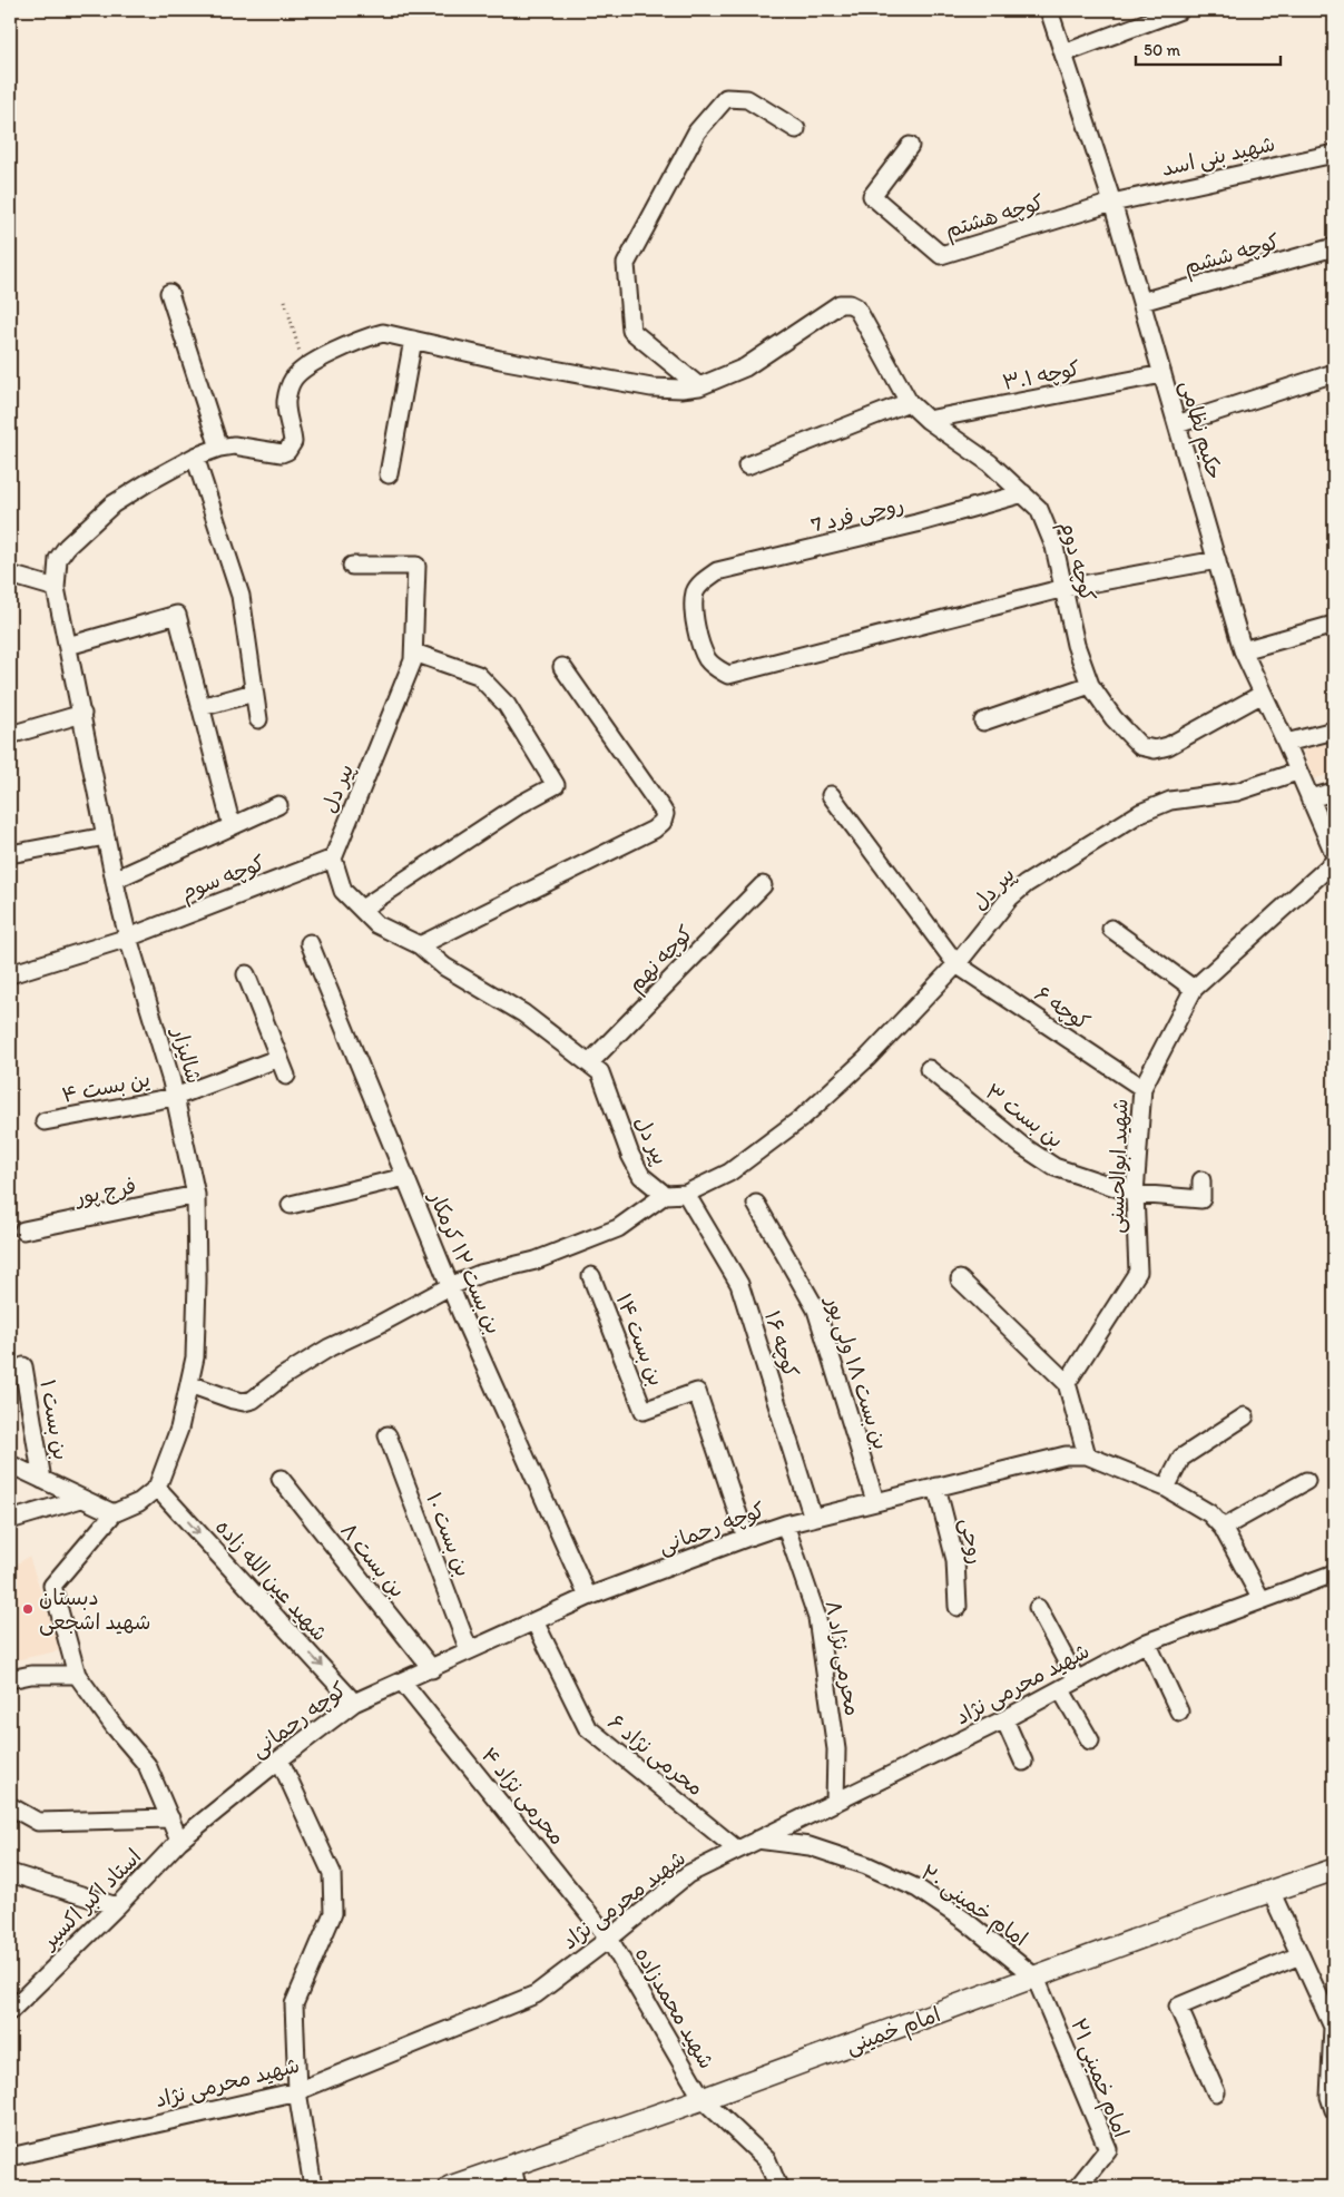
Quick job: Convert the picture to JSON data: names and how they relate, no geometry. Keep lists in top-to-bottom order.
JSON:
{
  "streets": {
    "street": [
      "شهید بنی اسد",
      "کوچه هشتم",
      "کوچه ششم",
      "کوچه ۳.۱",
      "حکیم نظامی",
      "روحی فرد 7",
      "کوچه دوم",
      "پیر دل",
      "کوچه سوم",
      "کوچه نهم",
      "کوچه ۶",
      "شالیزار",
      "ین بست ۴",
      "بن بست ۳",
      "شهید ابوالحسنی",
      "فرج پور",
      "بن بست ۱۲ کرمکار",
      "بن بست ۱۴",
      "کوچه ۱۶",
      "بن بست ۱۸ ولی پور",
      "بن بست ۱",
      "کوچه رحمانی",
      "بن بست ۱۰",
      "روحی",
      "بن بست ۸",
      "شهید عین الله زاده",
      "محرمی نژاد ۸",
      "شهید محرمی نژاد",
      "محرمی نژاد ۶",
      "محرمی نژاد ۴",
      "استاد اکبر اکسیر",
      "امام خمینی ۲۰",
      "شهید محمدزاده",
      "امام خمینی",
      "امام خمینی ۲۱"
    ]
  },
  "crossings": [
    ["شهید بنی اسد", "کوچه هشتم"],
    ["شهید بنی اسد", "حکیم نظامی"],
    ["کوچه هشتم", "حکیم نظامی"],
    ["کوچه ششم", "حکیم نظامی"],
    ["کوچه ۳.۱", "حکیم نظامی"],
    ["کوچه ۳.۱", "کوچه دوم"],
    ["حکیم نظامی", "کوچه دوم"],
    ["حکیم نظامی", "پیر دل"],
    ["روحی فرد 7", "کوچه دوم"],
    ["پیر دل", "کوچه سوم"],
    ["پیر دل", "کوچه نهم"],
    ["پیر دل", "کوچه ۶"],
    ["پیر دل", "کوچه ۱۶"],
    ["کوچه سوم", "شالیزار"],
    ["کوچه ۶", "شهید ابوالحسنی"],
    ["شالیزار", "ین بست ۴"],
    ["شالیزار", "فرج پور"],
    ["شالیزار", "شهید عین الله زاده"],
    ["بن بست ۳", "شهید ابوالحسنی"],
    ["بن بست ۱۲ کرمکار", "کوچه رحمانی"],
    ["بن بست ۱۴", "کوچه رحمانی"],
    ["کوچه ۱۶", "کوچه رحمانی"],
    ["بن بست ۱۸ ولی پور", "کوچه رحمانی"],
    ["کوچه رحمانی", "بن بست ۱۰"],
    ["کوچه رحمانی", "روحی"],
    ["کوچه رحمانی", "بن بست ۸"],
    ["کوچه رحمانی", "شهید عین الله زاده"],
    ["کوچه رحمانی", "محرمی نژاد ۸"],
    ["کوچه رحمانی", "شهید محرمی نژاد"],
    ["کوچه رحمانی", "محرمی نژاد ۶"],
    ["کوچه رحمانی", "محرمی نژاد ۴"],
    ["کوچه رحمانی", "استاد اکبر اکسیر"],
    ["محرمی نژاد ۸", "شهید محرمی نژاد"],
    ["شهید محرمی نژاد", "محرمی نژاد ۶"],
    ["شهید محرمی نژاد", "محرمی نژاد ۴"],
    ["شهید محرمی نژاد", "امام خمینی ۲۰"],
    ["شهید محرمی نژاد", "شهید محمدزاده"],
    ["محرمی نژاد ۴", "شهید محمدزاده"],
    ["امام خمینی ۲۰", "امام خمینی"],
    ["امام خمینی ۲۰", "امام خمینی ۲۱"],
    ["شهید محمدزاده", "امام خمینی"],
    ["امام خمینی", "امام خمینی ۲۱"]
  ],
  "one_way": ["شهید عین الله زاده"],
  "places": ["دبستان شهید اشجعی"],
  "scale_bar": "50 m"
}
